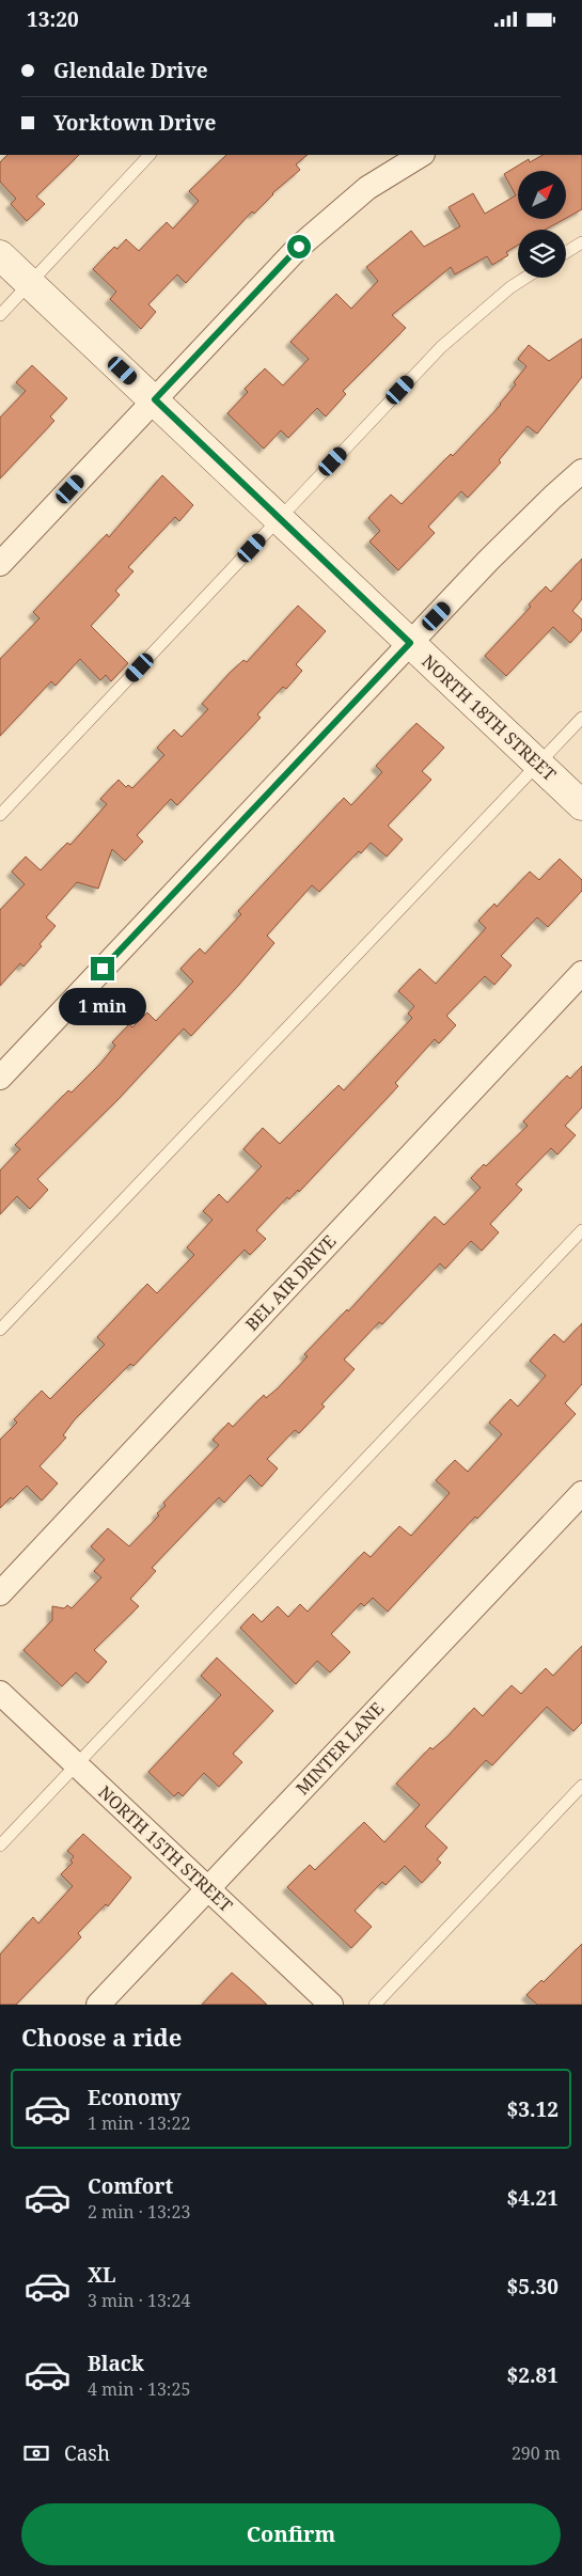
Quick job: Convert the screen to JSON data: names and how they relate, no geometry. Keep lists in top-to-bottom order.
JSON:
{
  "streets": {
    "street": [
      "NORTH 18TH STREET",
      "BEL AIR DRIVE",
      "MINTER LANE",
      "NORTH 15TH STREET"
    ]
  },
  "crossings": [
    ["MINTER LANE", "NORTH 15TH STREET"]
  ],
  "north": "top right",
  "page": {
    "status": "13:20",
    "banner": ["Glendale Drive", "Yorktown Drive"],
    "bubble": "1 min",
    "heading": "Choose a ride",
    "list": [
      {
        "name": "Economy",
        "note": "1 min · 13:22",
        "value": "$3.12"
      },
      {
        "name": "Comfort",
        "note": "2 min · 13:23",
        "value": "$4.21"
      },
      {
        "name": "XL",
        "note": "3 min · 13:24",
        "value": "$5.30"
      },
      {
        "name": "Black",
        "note": "4 min · 13:25",
        "value": "$2.81"
      }
    ],
    "pay": ["Cash", "290 m"],
    "buttons": "Confirm"
  }
}
